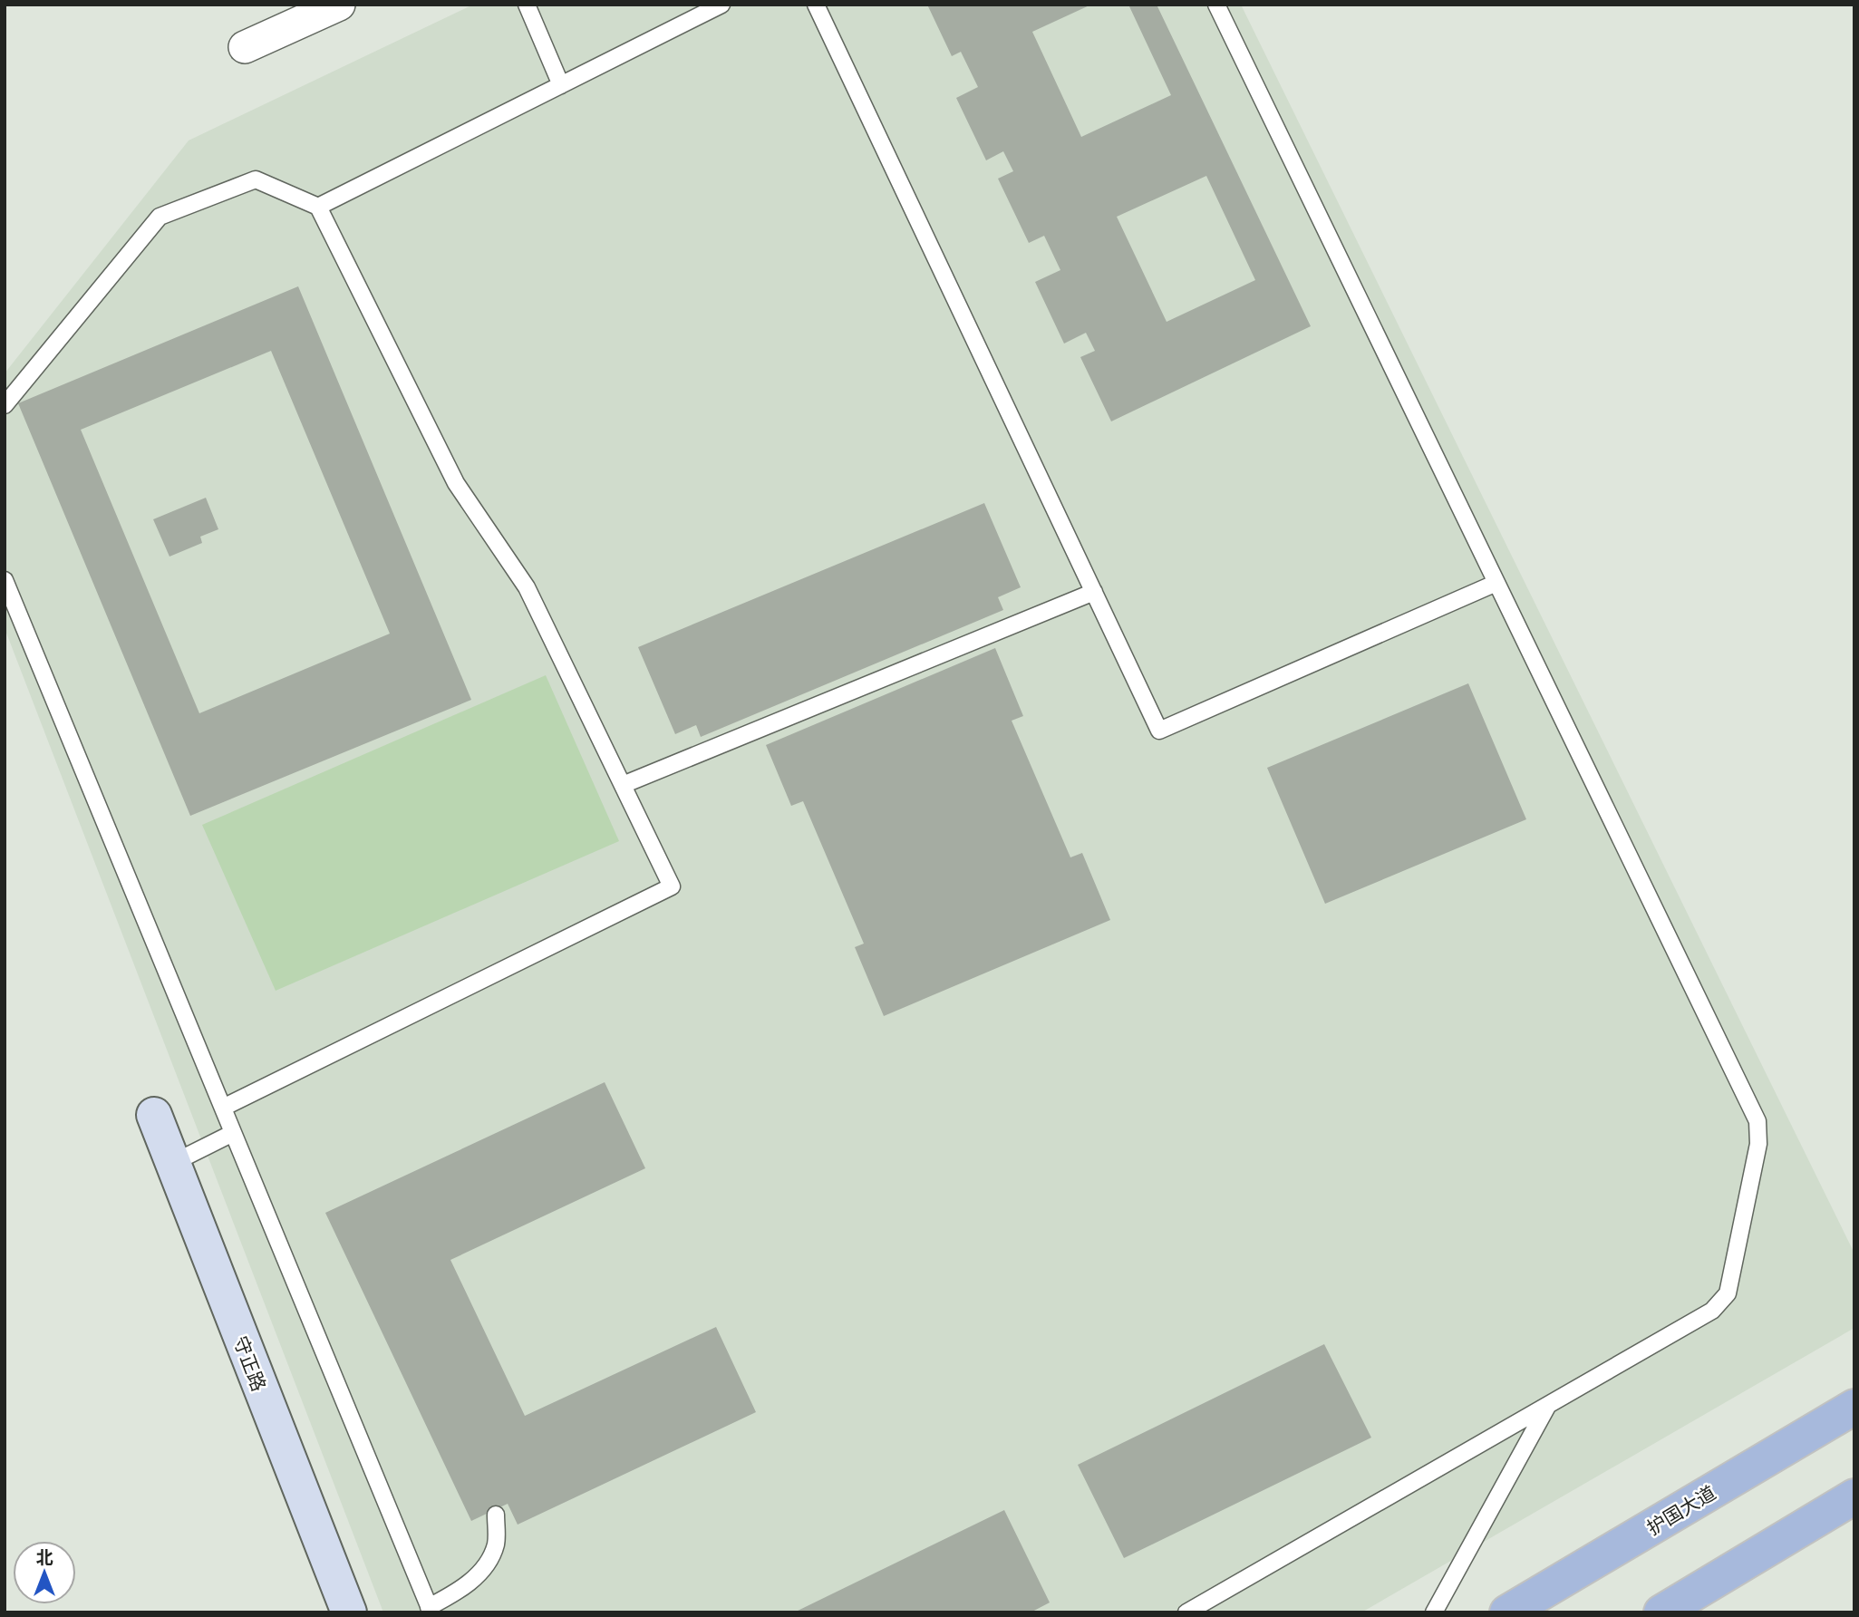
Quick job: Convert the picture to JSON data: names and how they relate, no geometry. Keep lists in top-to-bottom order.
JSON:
{
  "streets": {
    "main road": ["护国大道"],
    "street": ["守正路"]
  },
  "north": "top"
}
